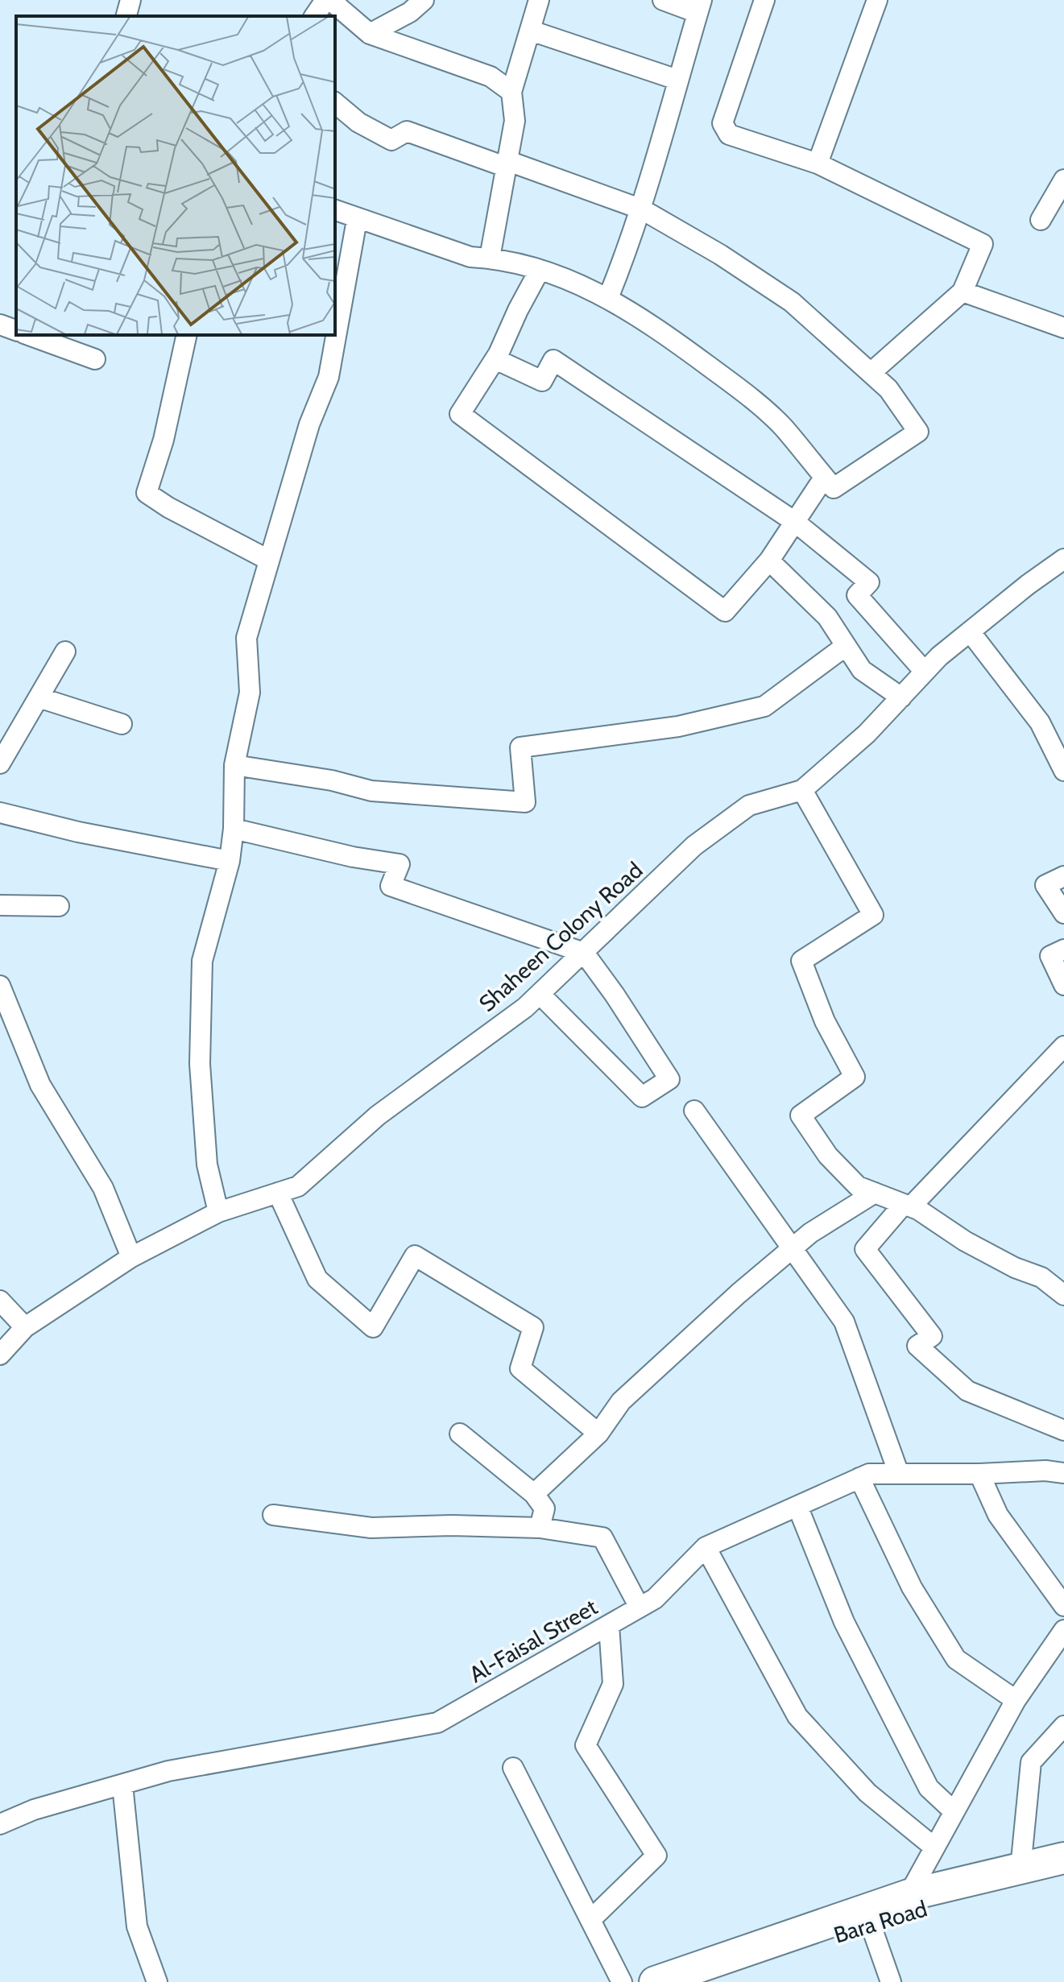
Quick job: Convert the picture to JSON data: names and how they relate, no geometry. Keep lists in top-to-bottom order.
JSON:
{
  "streets": {
    "main road": ["Bara Road"],
    "street": ["Shaheen Colony Road", "Al-Faisal Street"]
  }
}
